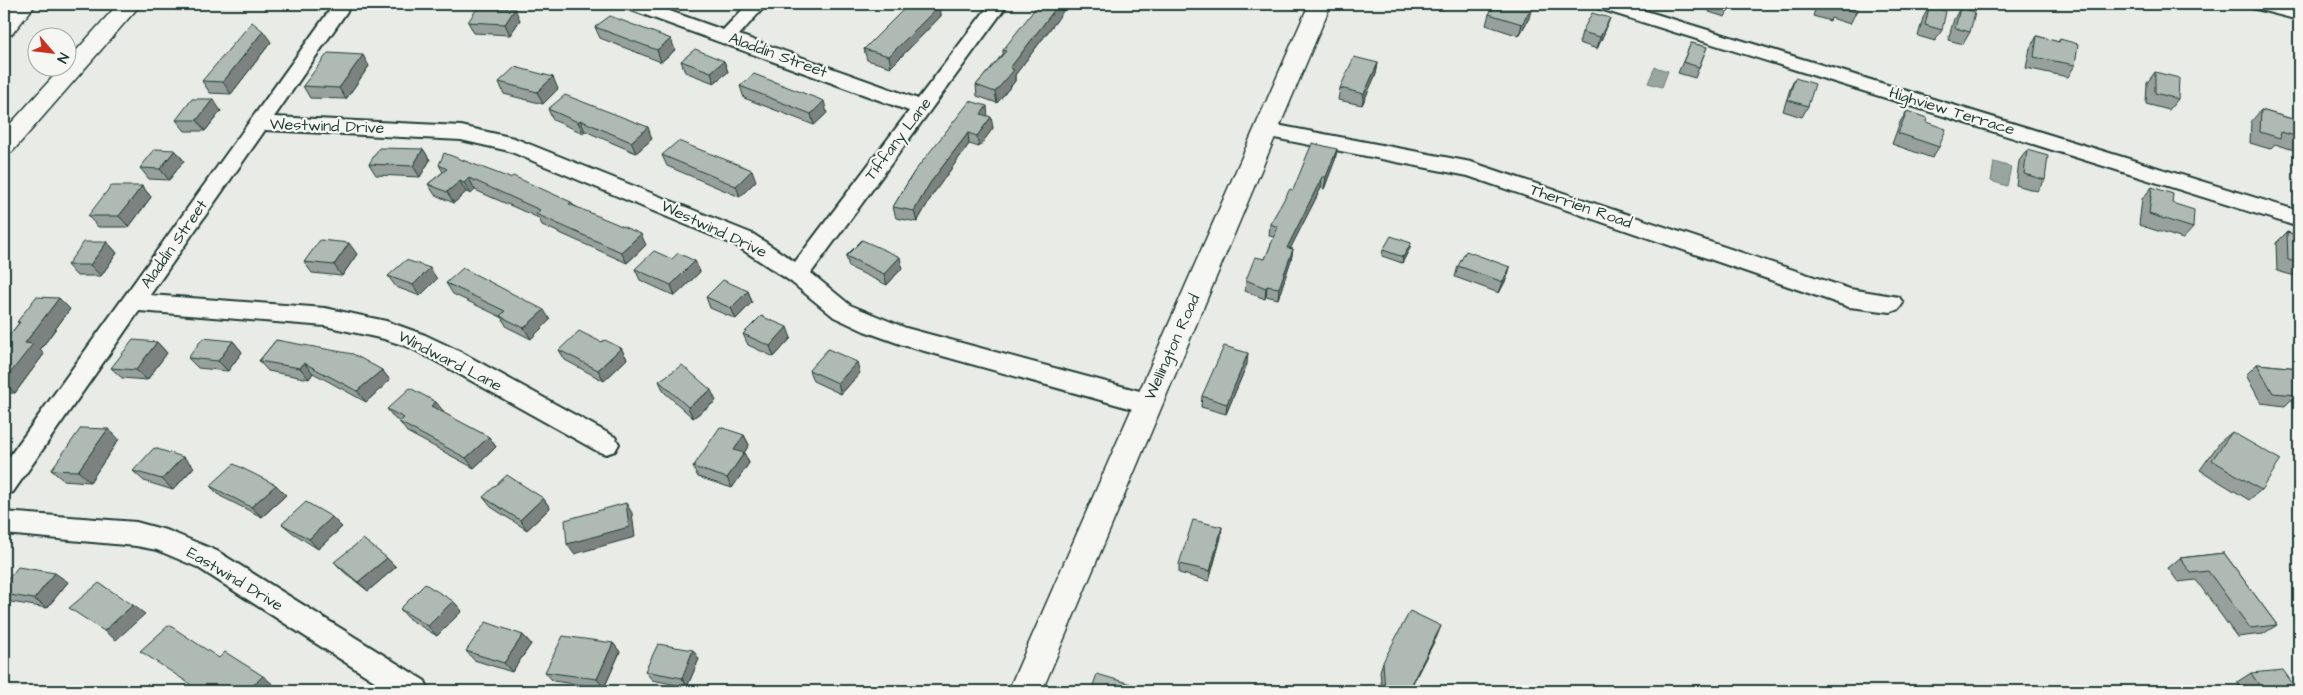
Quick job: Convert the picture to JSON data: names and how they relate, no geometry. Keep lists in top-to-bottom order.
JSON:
{
  "streets": {
    "main road": ["Wellington Road"],
    "street": [
      "Aladdin Street",
      "Highview Terrace",
      "Westwind Drive",
      "Tiffany Lane",
      "Therrien Road",
      "Windward Lane",
      "Eastwind Drive"
    ]
  },
  "crossings": [
    ["Aladdin Street", "Westwind Drive"],
    ["Aladdin Street", "Tiffany Lane"],
    ["Aladdin Street", "Windward Lane"],
    ["Westwind Drive", "Tiffany Lane"],
    ["Westwind Drive", "Wellington Road"],
    ["Therrien Road", "Wellington Road"]
  ],
  "north": "bottom right"
}
